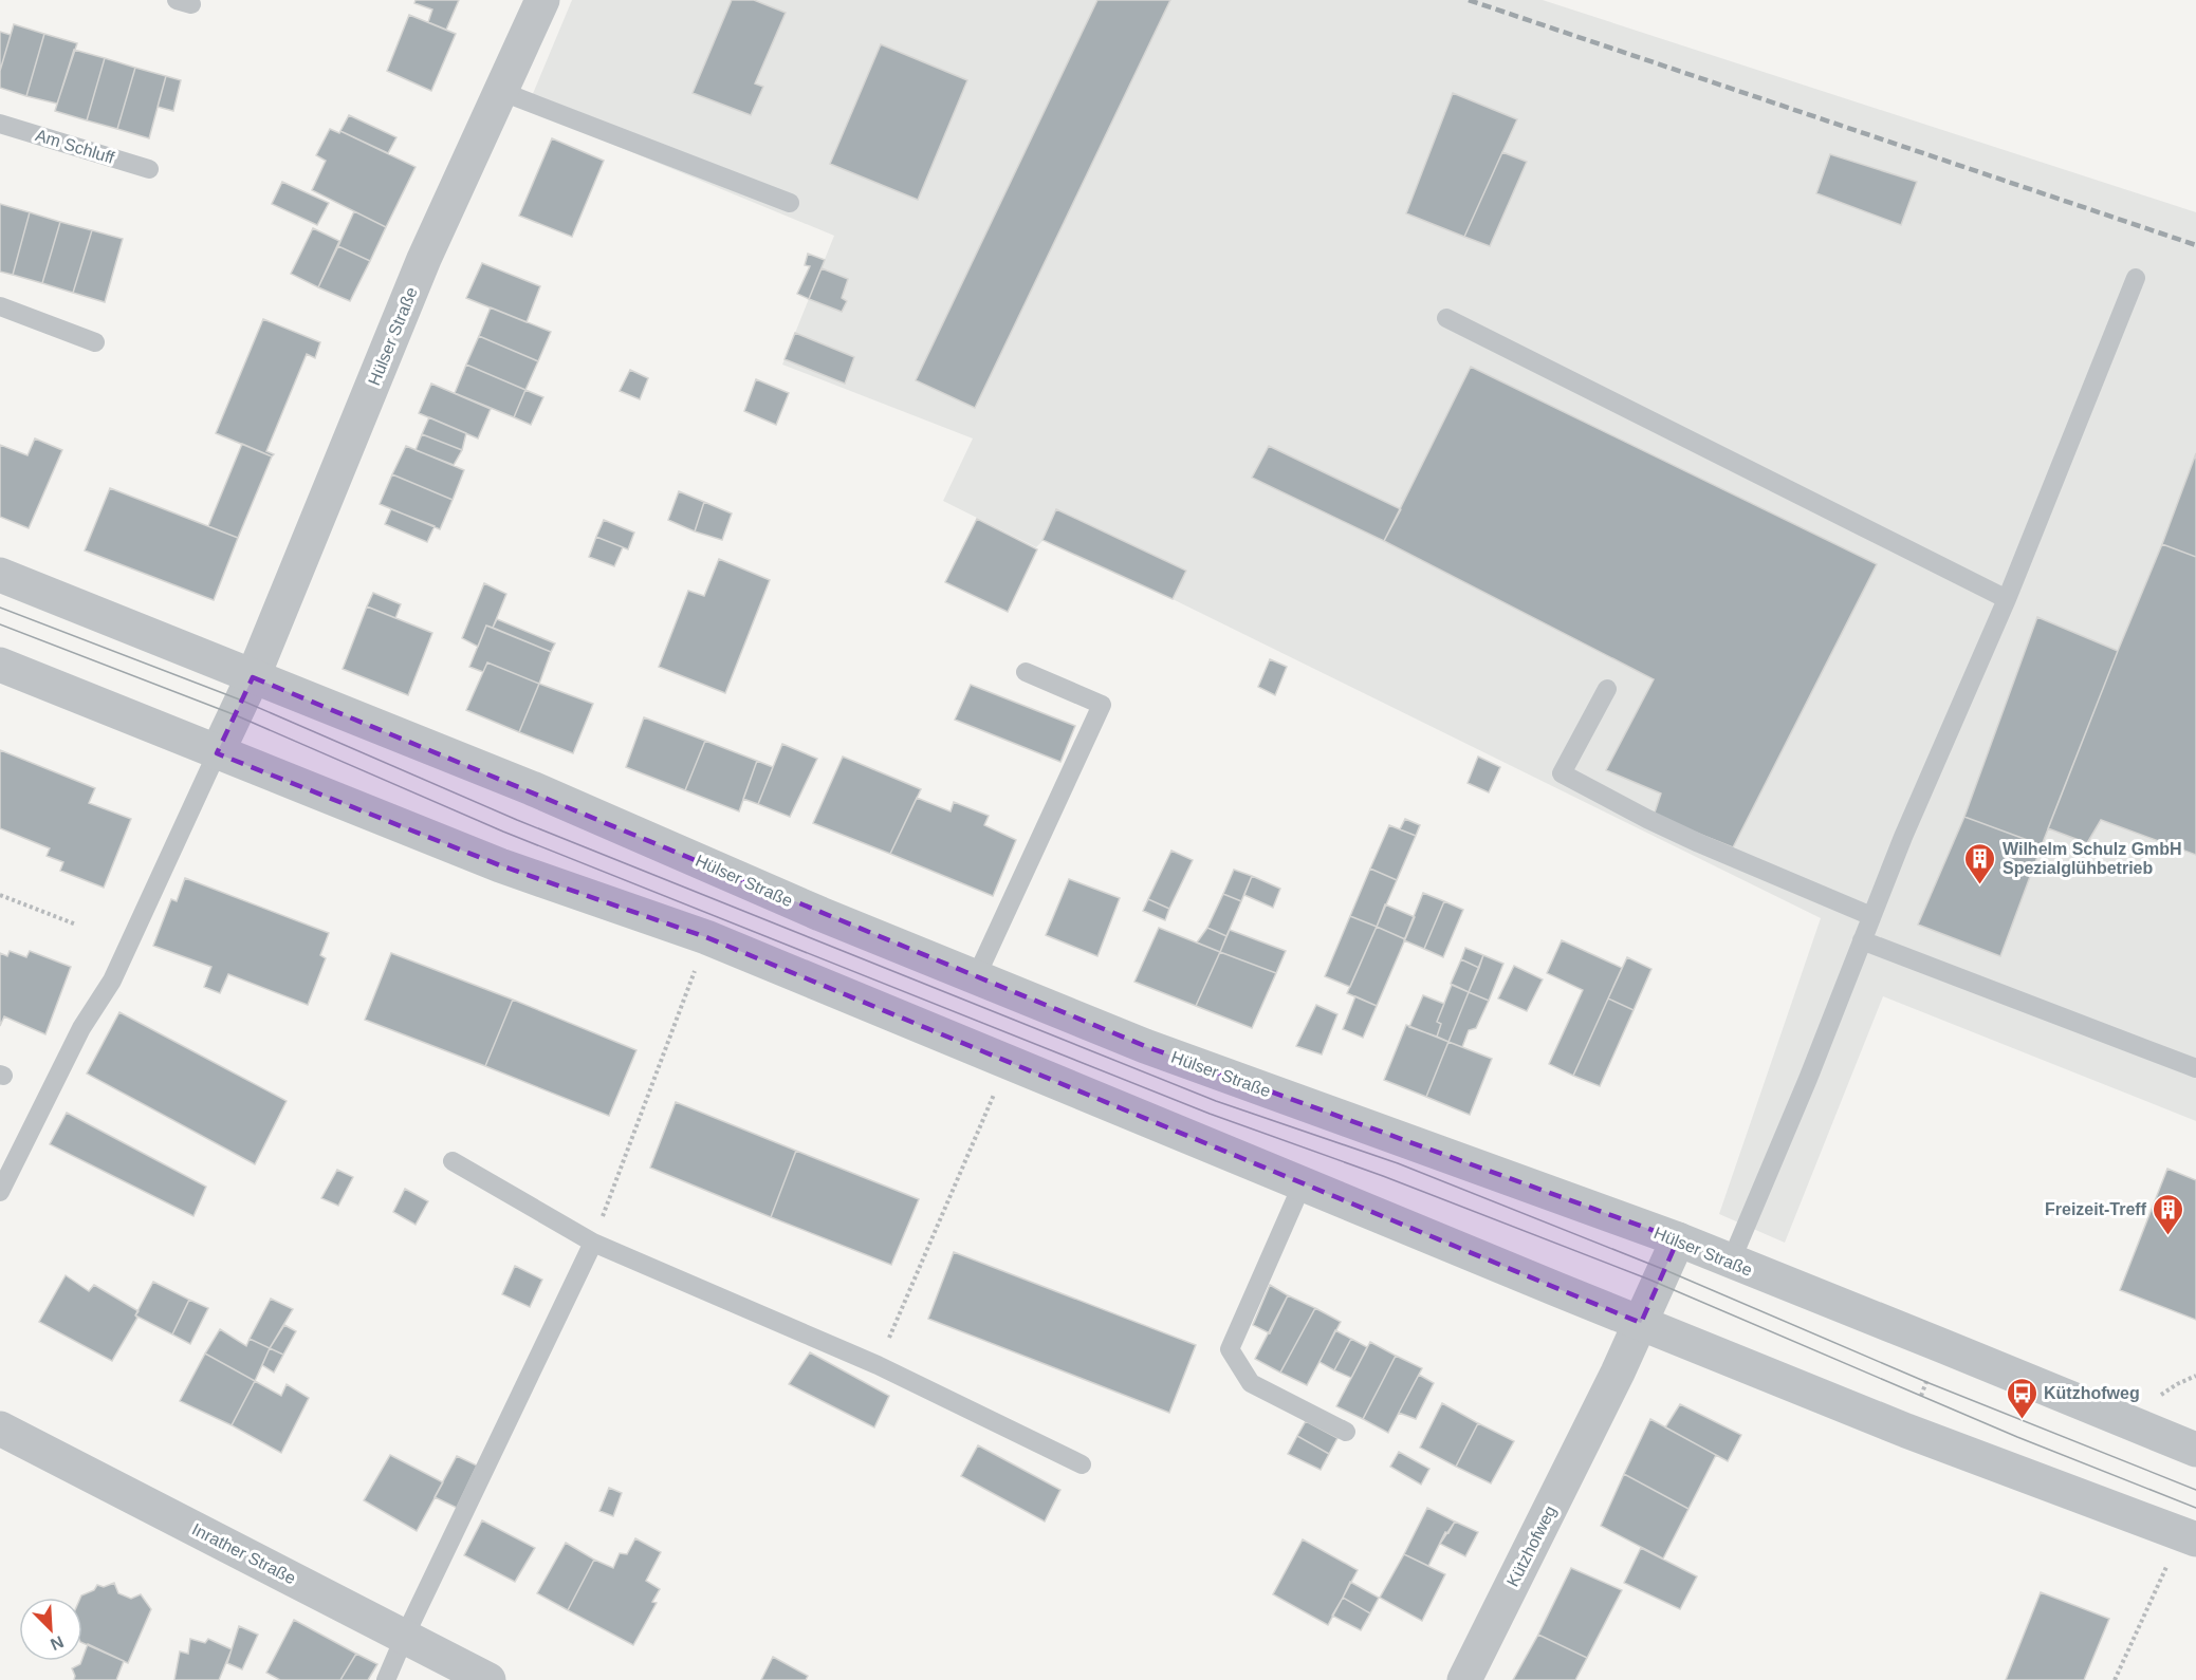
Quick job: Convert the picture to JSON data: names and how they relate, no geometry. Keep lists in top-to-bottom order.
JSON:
{
  "streets": {
    "street": ["Hülser Straße", "Kützhofweg", "Inrather Straße"],
    "lane": ["Am Schluff"]
  },
  "crossings": [
    ["Hülser Straße", "Kützhofweg"]
  ],
  "places": {
    "building": ["Wilhelm Schulz GmbH Spezialglühbetrieb", "Freizeit-Treff"],
    "bus stop": ["Kützhofweg"]
  },
  "north": "bottom right"
}
